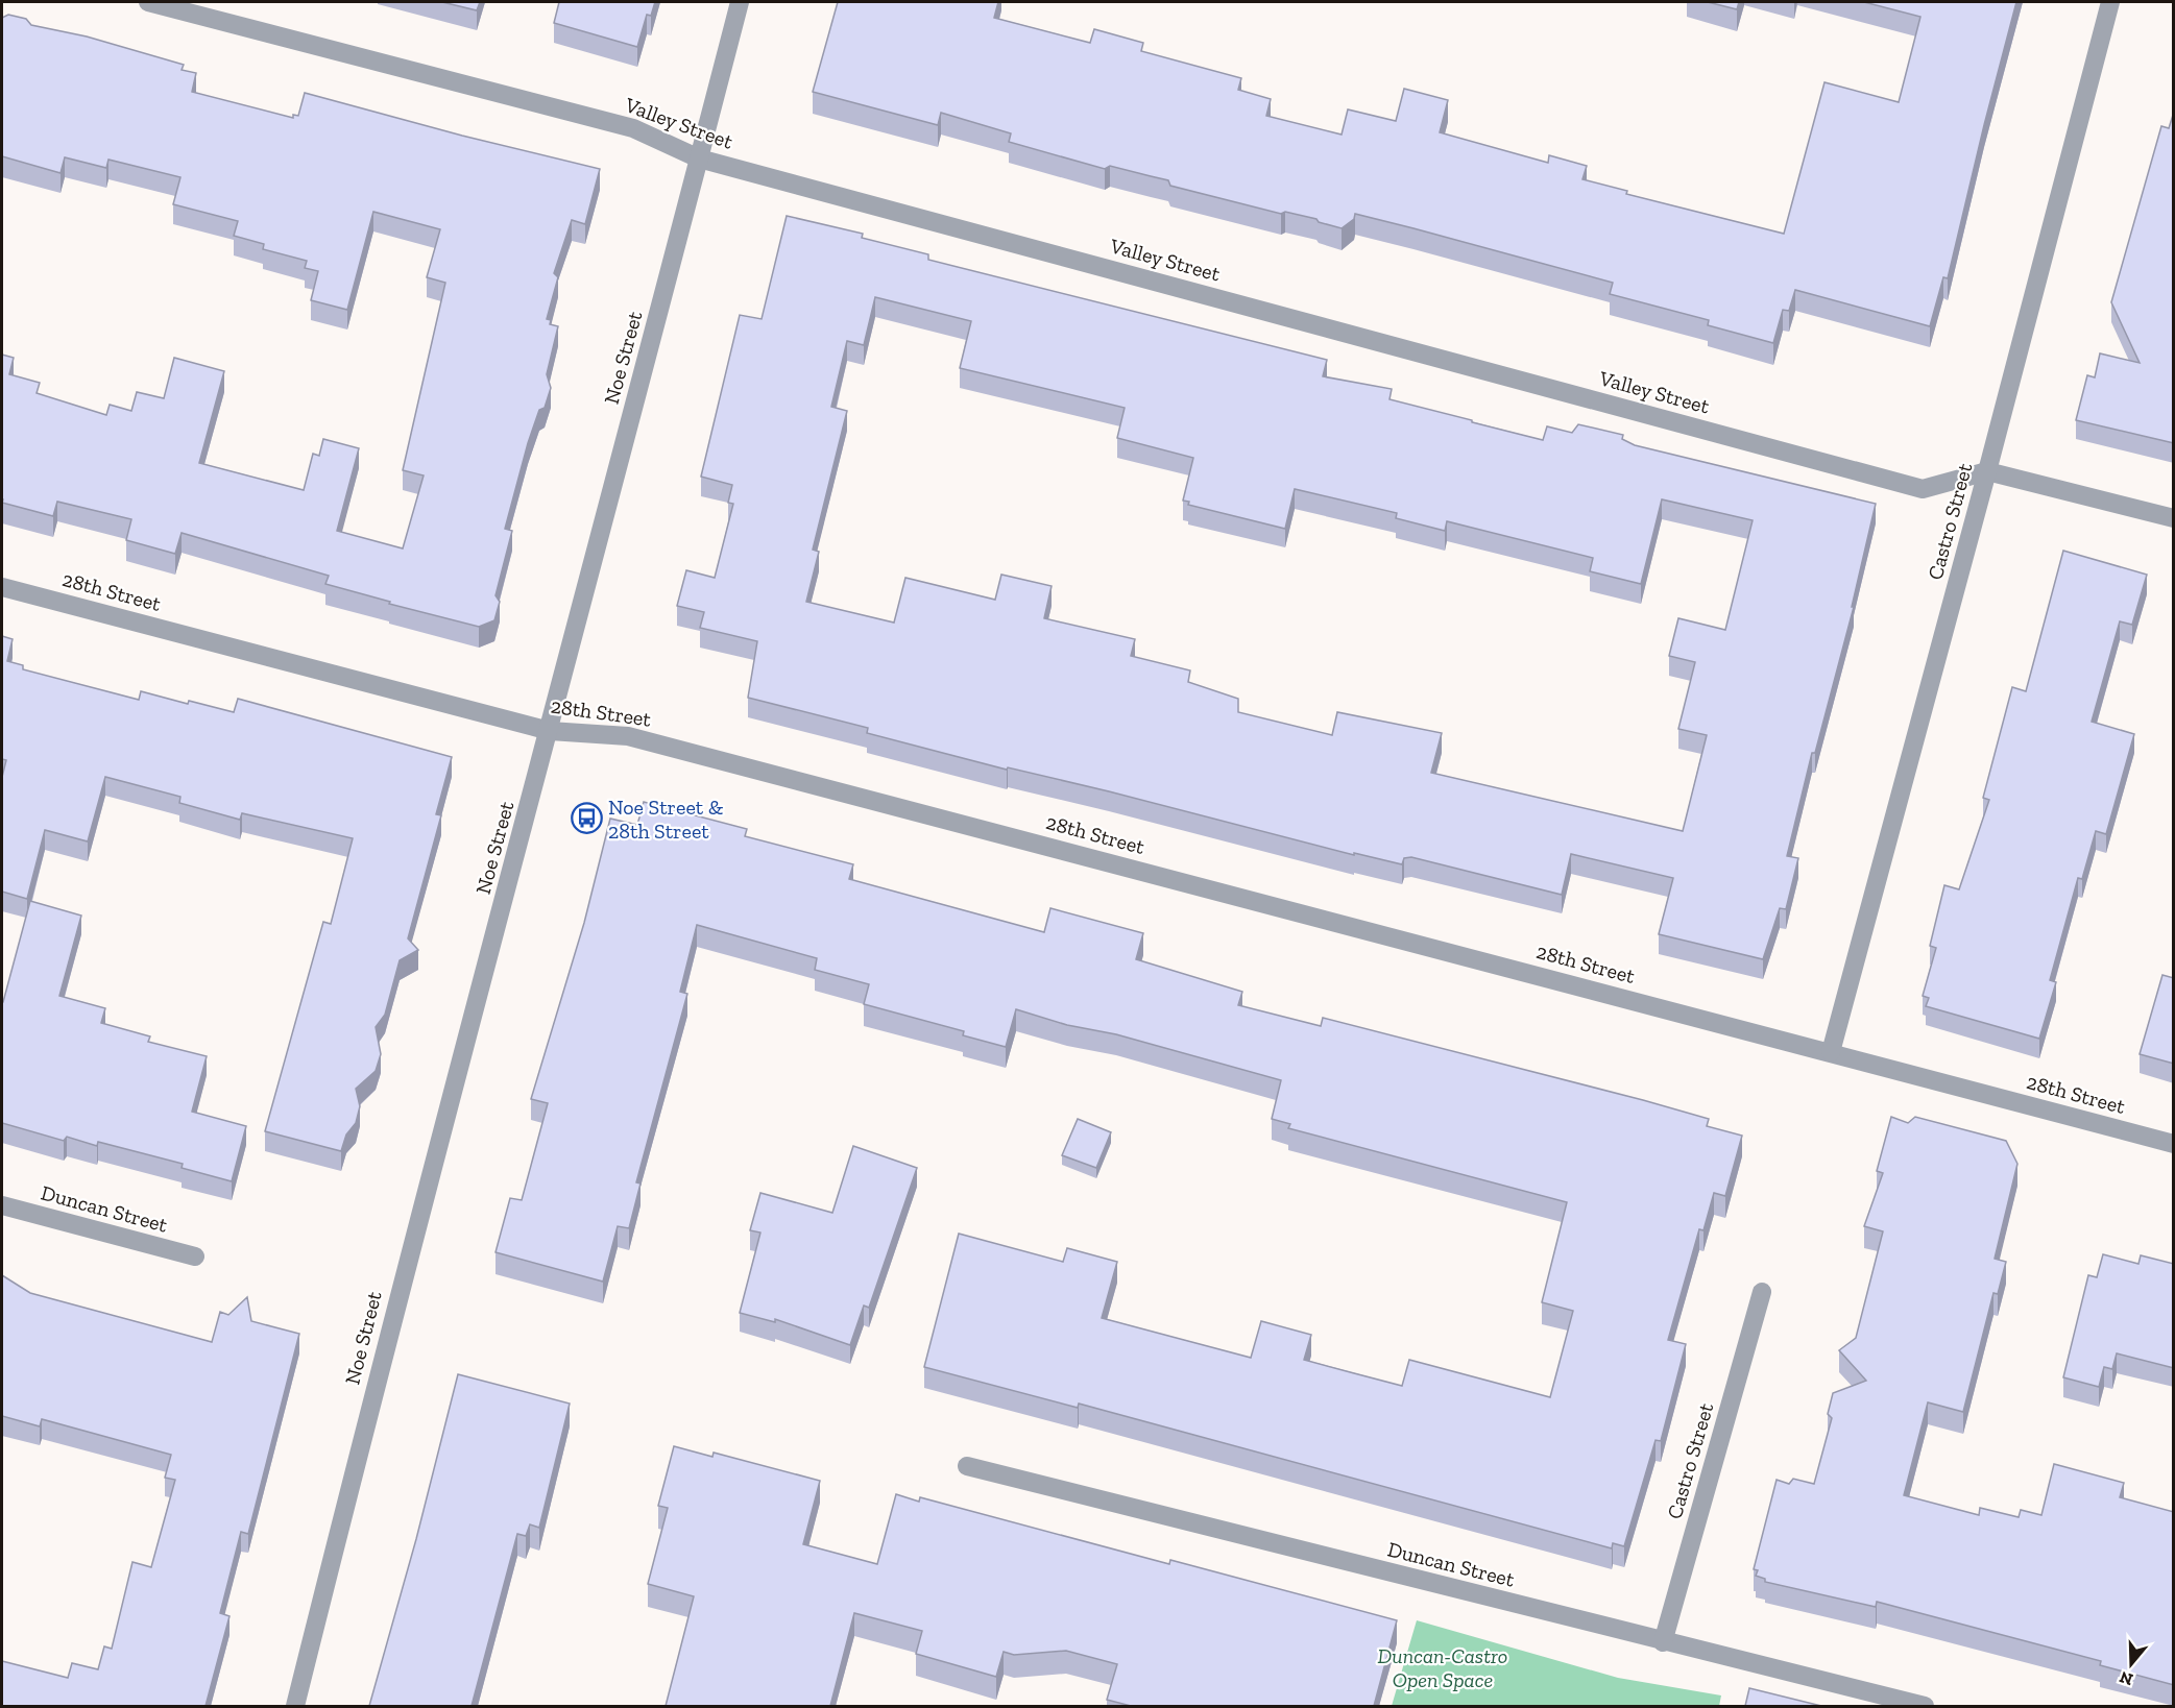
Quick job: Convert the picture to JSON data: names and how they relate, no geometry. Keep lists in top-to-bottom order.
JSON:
{
  "streets": {
    "street": [
      "Valley Street",
      "Noe Street",
      "Castro Street",
      "28th Street",
      "Duncan Street"
    ]
  },
  "crossings": [
    ["Valley Street", "Noe Street"],
    ["Valley Street", "Castro Street"],
    ["Noe Street", "28th Street"],
    ["Castro Street", "28th Street"],
    ["Castro Street", "Duncan Street"]
  ],
  "parks": ["Duncan-Castro Open Space"],
  "places": {
    "bus stop": ["Noe Street & 28th Street"]
  },
  "north": "bottom"
}
